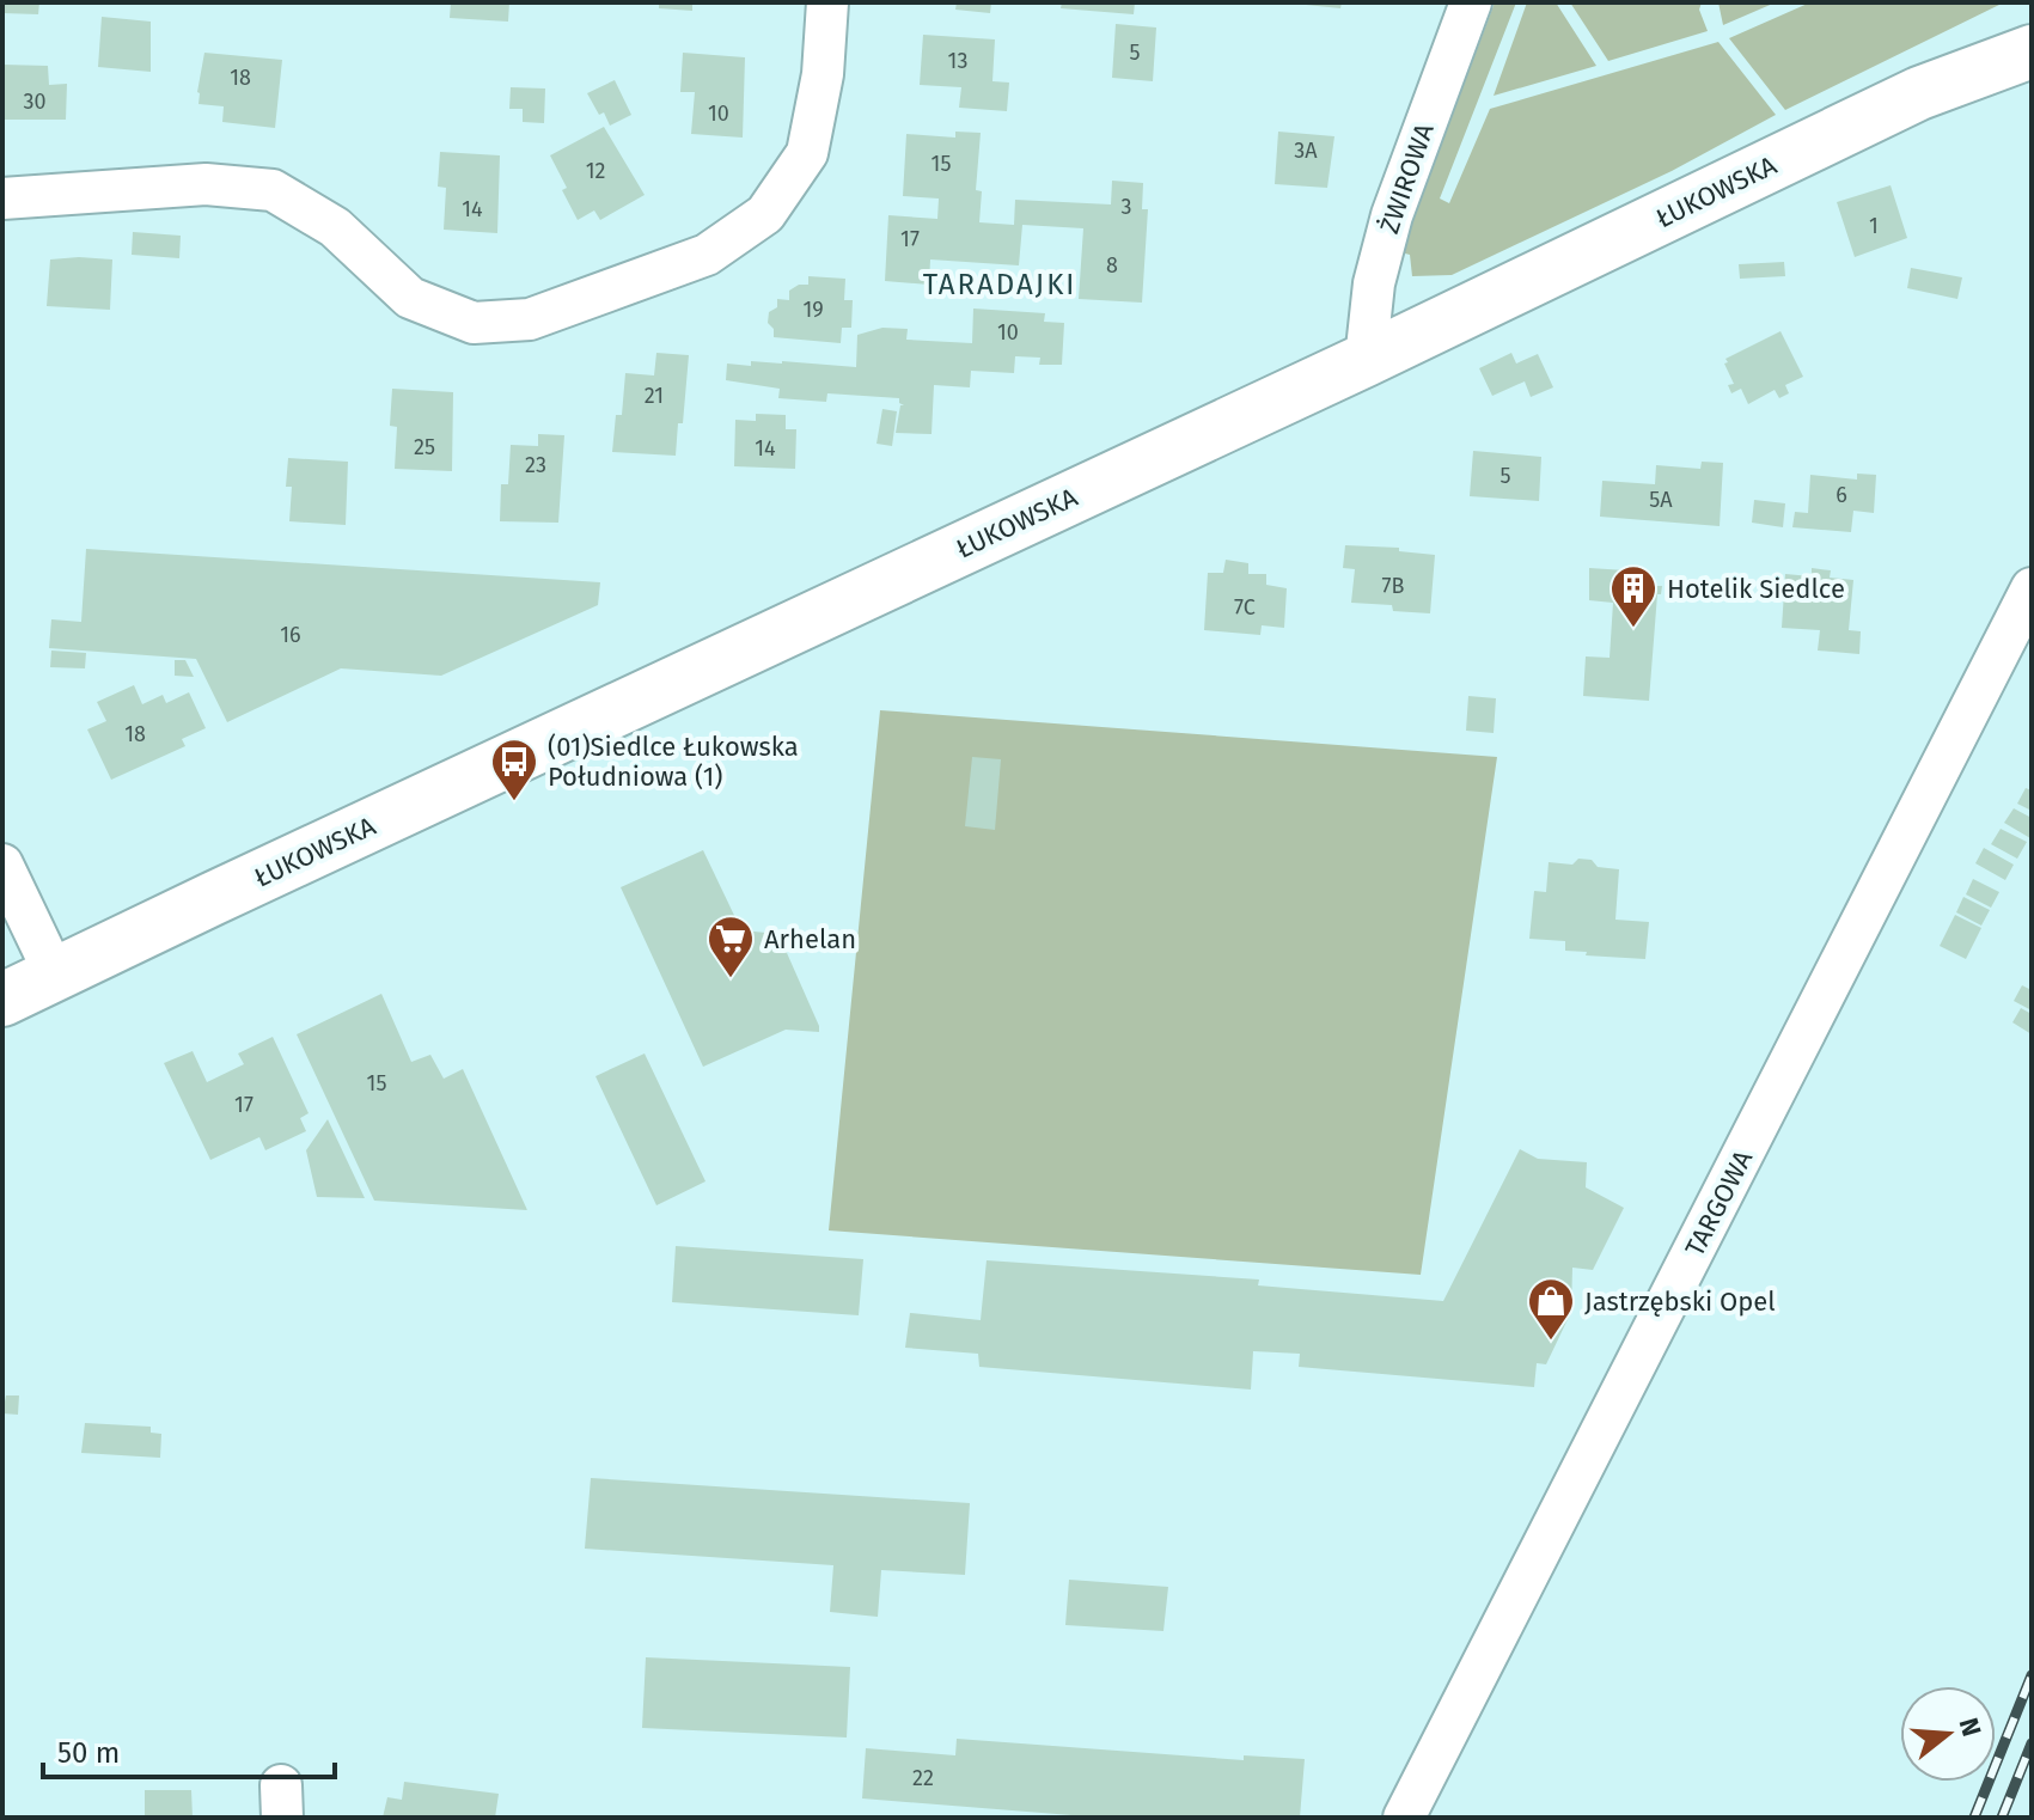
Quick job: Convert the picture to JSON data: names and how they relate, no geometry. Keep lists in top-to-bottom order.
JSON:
{
  "streets": {
    "main road": ["ŁUKOWSKA"],
    "street": ["ŻWIROWA", "TARGOWA"]
  },
  "crossings": [
    ["ŻWIROWA", "ŁUKOWSKA"]
  ],
  "districts": ["TARADAJKI"],
  "places": {
    "building": ["Hotelik Siedlce"],
    "bus stop": ["(01)Siedlce Łukowska Południowa (1)"],
    "supermarket": ["Arhelan"],
    "shop": ["Jastrzębski Opel"]
  },
  "house_numbers": [
    "5",
    "13",
    "18",
    "30",
    "10",
    "3A",
    "15",
    "12",
    "3",
    "14",
    "1",
    "17",
    "8",
    "19",
    "10",
    "21",
    "25",
    "14",
    "23",
    "5",
    "6",
    "5A",
    "7B",
    "7C",
    "16",
    "18",
    "15",
    "17",
    "22"
  ],
  "scale_bar": "50 m",
  "north": "right"
}
